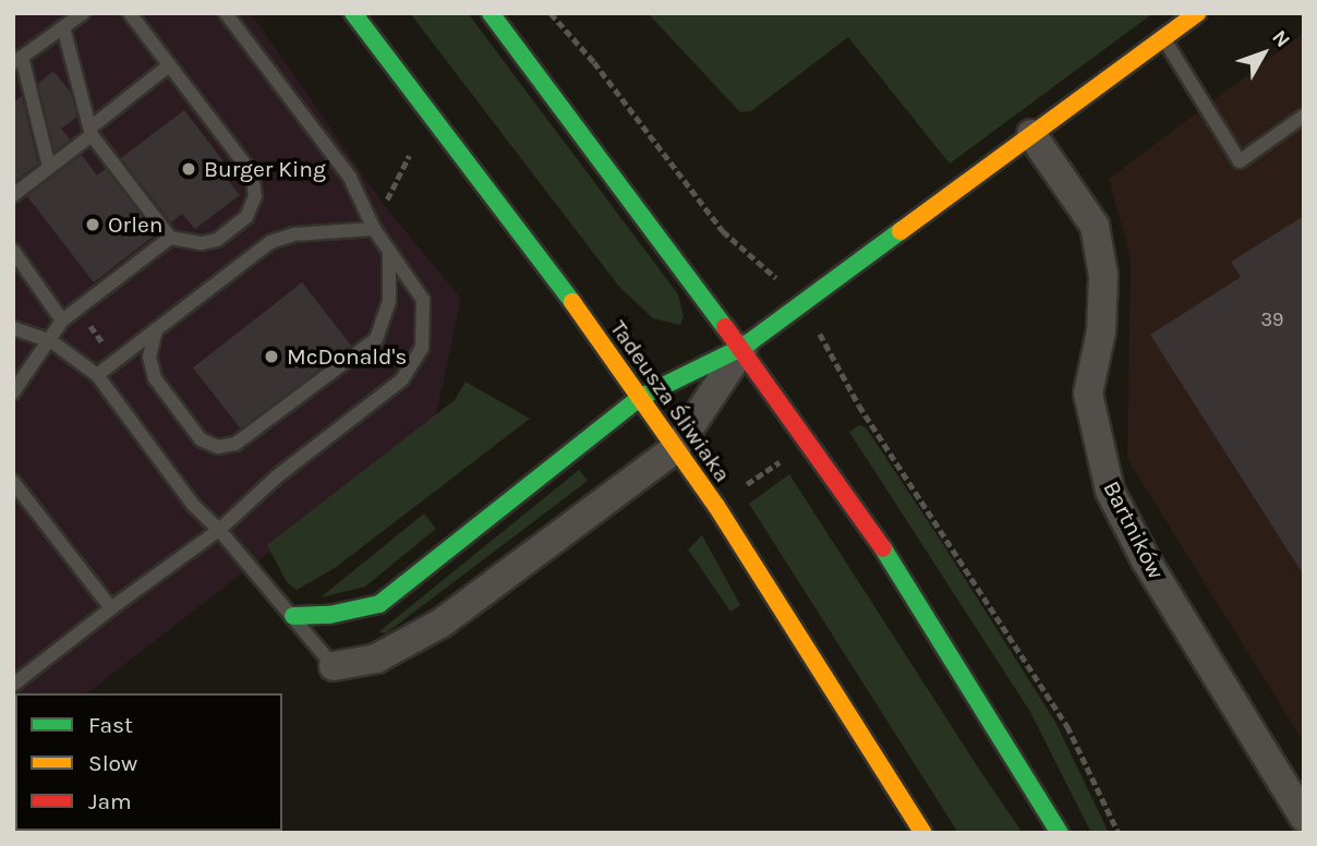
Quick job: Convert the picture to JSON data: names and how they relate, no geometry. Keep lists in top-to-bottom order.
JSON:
{
  "streets": {
    "main road": ["Tadeusza Śliwiaka"],
    "street": ["Bartników"]
  },
  "places": ["Burger King", "Orlen", "McDonald's"],
  "house_numbers": ["39"],
  "legend": ["Fast", "Slow", "Jam"],
  "north": "top right"
}
